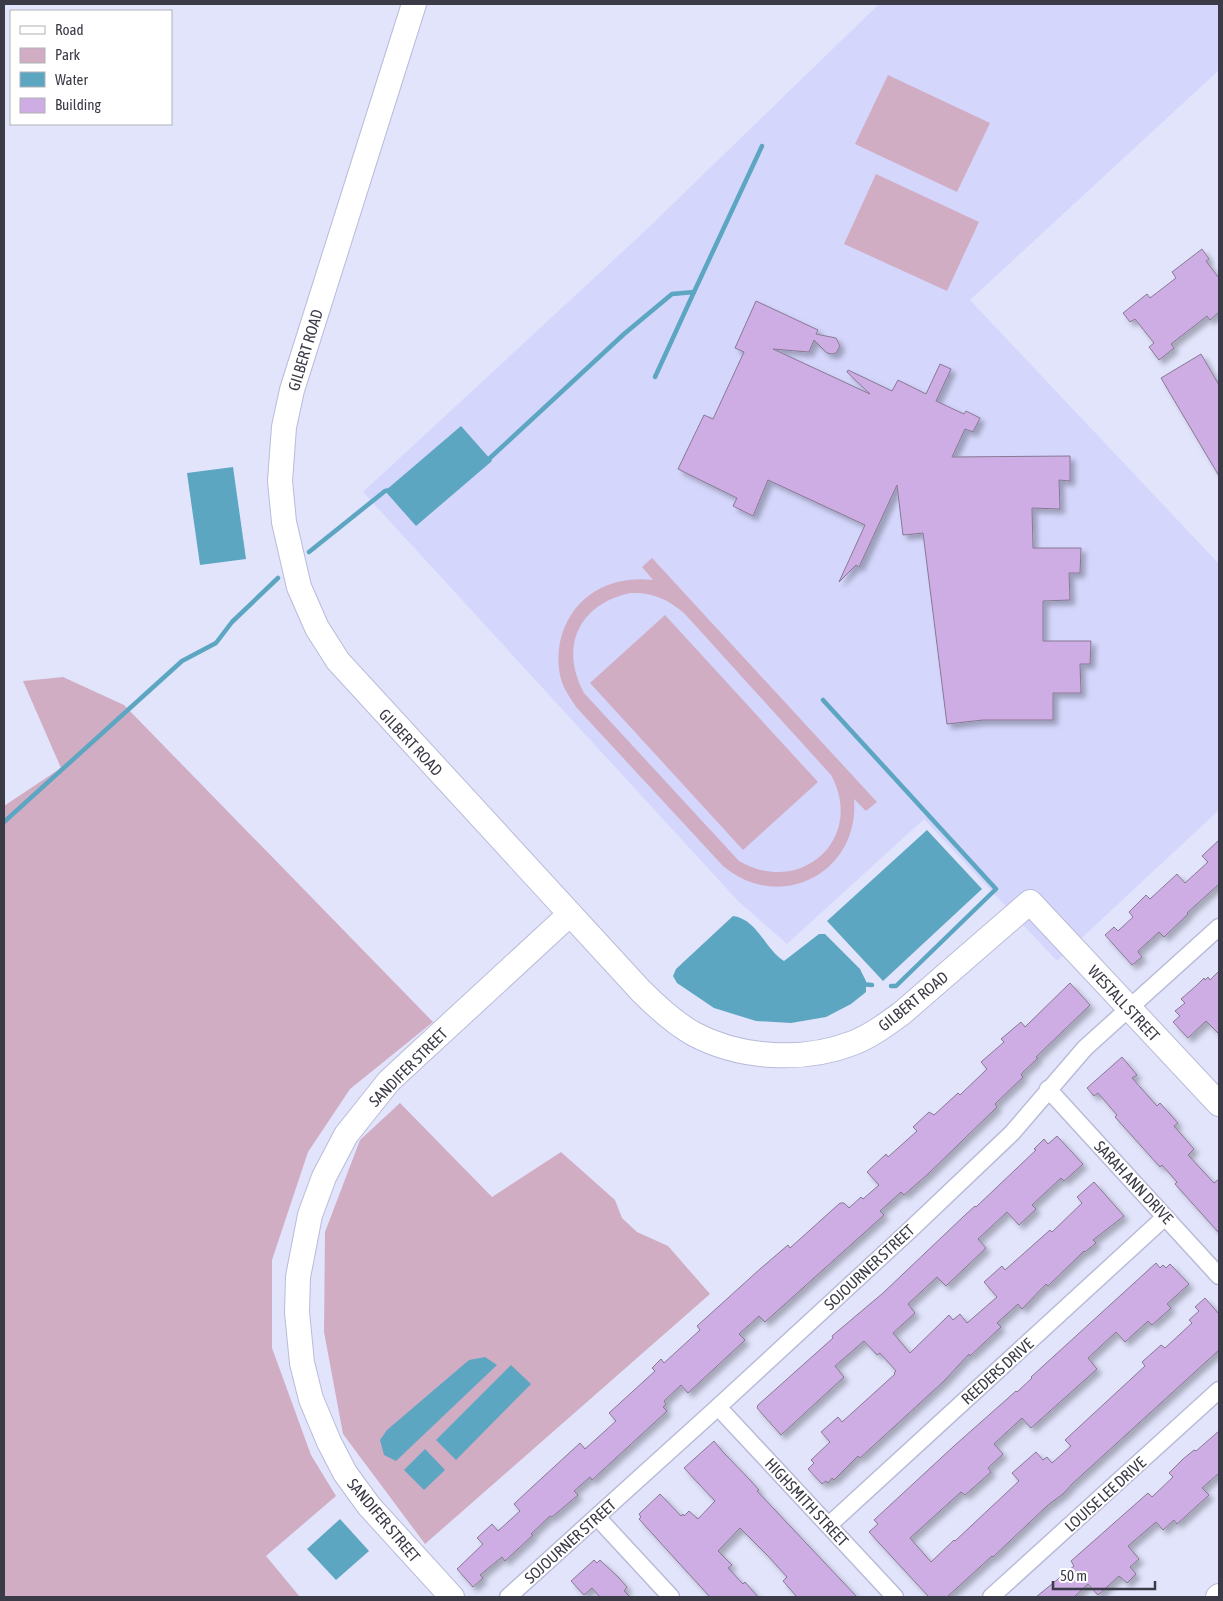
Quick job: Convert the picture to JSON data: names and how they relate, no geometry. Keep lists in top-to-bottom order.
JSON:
{
  "streets": {
    "street": [
      "GILBERT ROAD",
      "WESTALL STREET",
      "SANDIFER STREET",
      "SARAH ANN DRIVE",
      "SOJOURNER STREET",
      "REEDERS DRIVE",
      "LOUISE LEE DRIVE",
      "HIGHSMITH STREET"
    ]
  },
  "crossings": [
    ["GILBERT ROAD", "WESTALL STREET"],
    ["GILBERT ROAD", "SANDIFER STREET"],
    ["WESTALL STREET", "SOJOURNER STREET"],
    ["SARAH ANN DRIVE", "SOJOURNER STREET"],
    ["SARAH ANN DRIVE", "REEDERS DRIVE"],
    ["SOJOURNER STREET", "HIGHSMITH STREET"],
    ["REEDERS DRIVE", "HIGHSMITH STREET"]
  ],
  "legend": [
    "Road",
    "Park",
    "Water",
    "Building"
  ],
  "scale_bar": "50 m"
}
